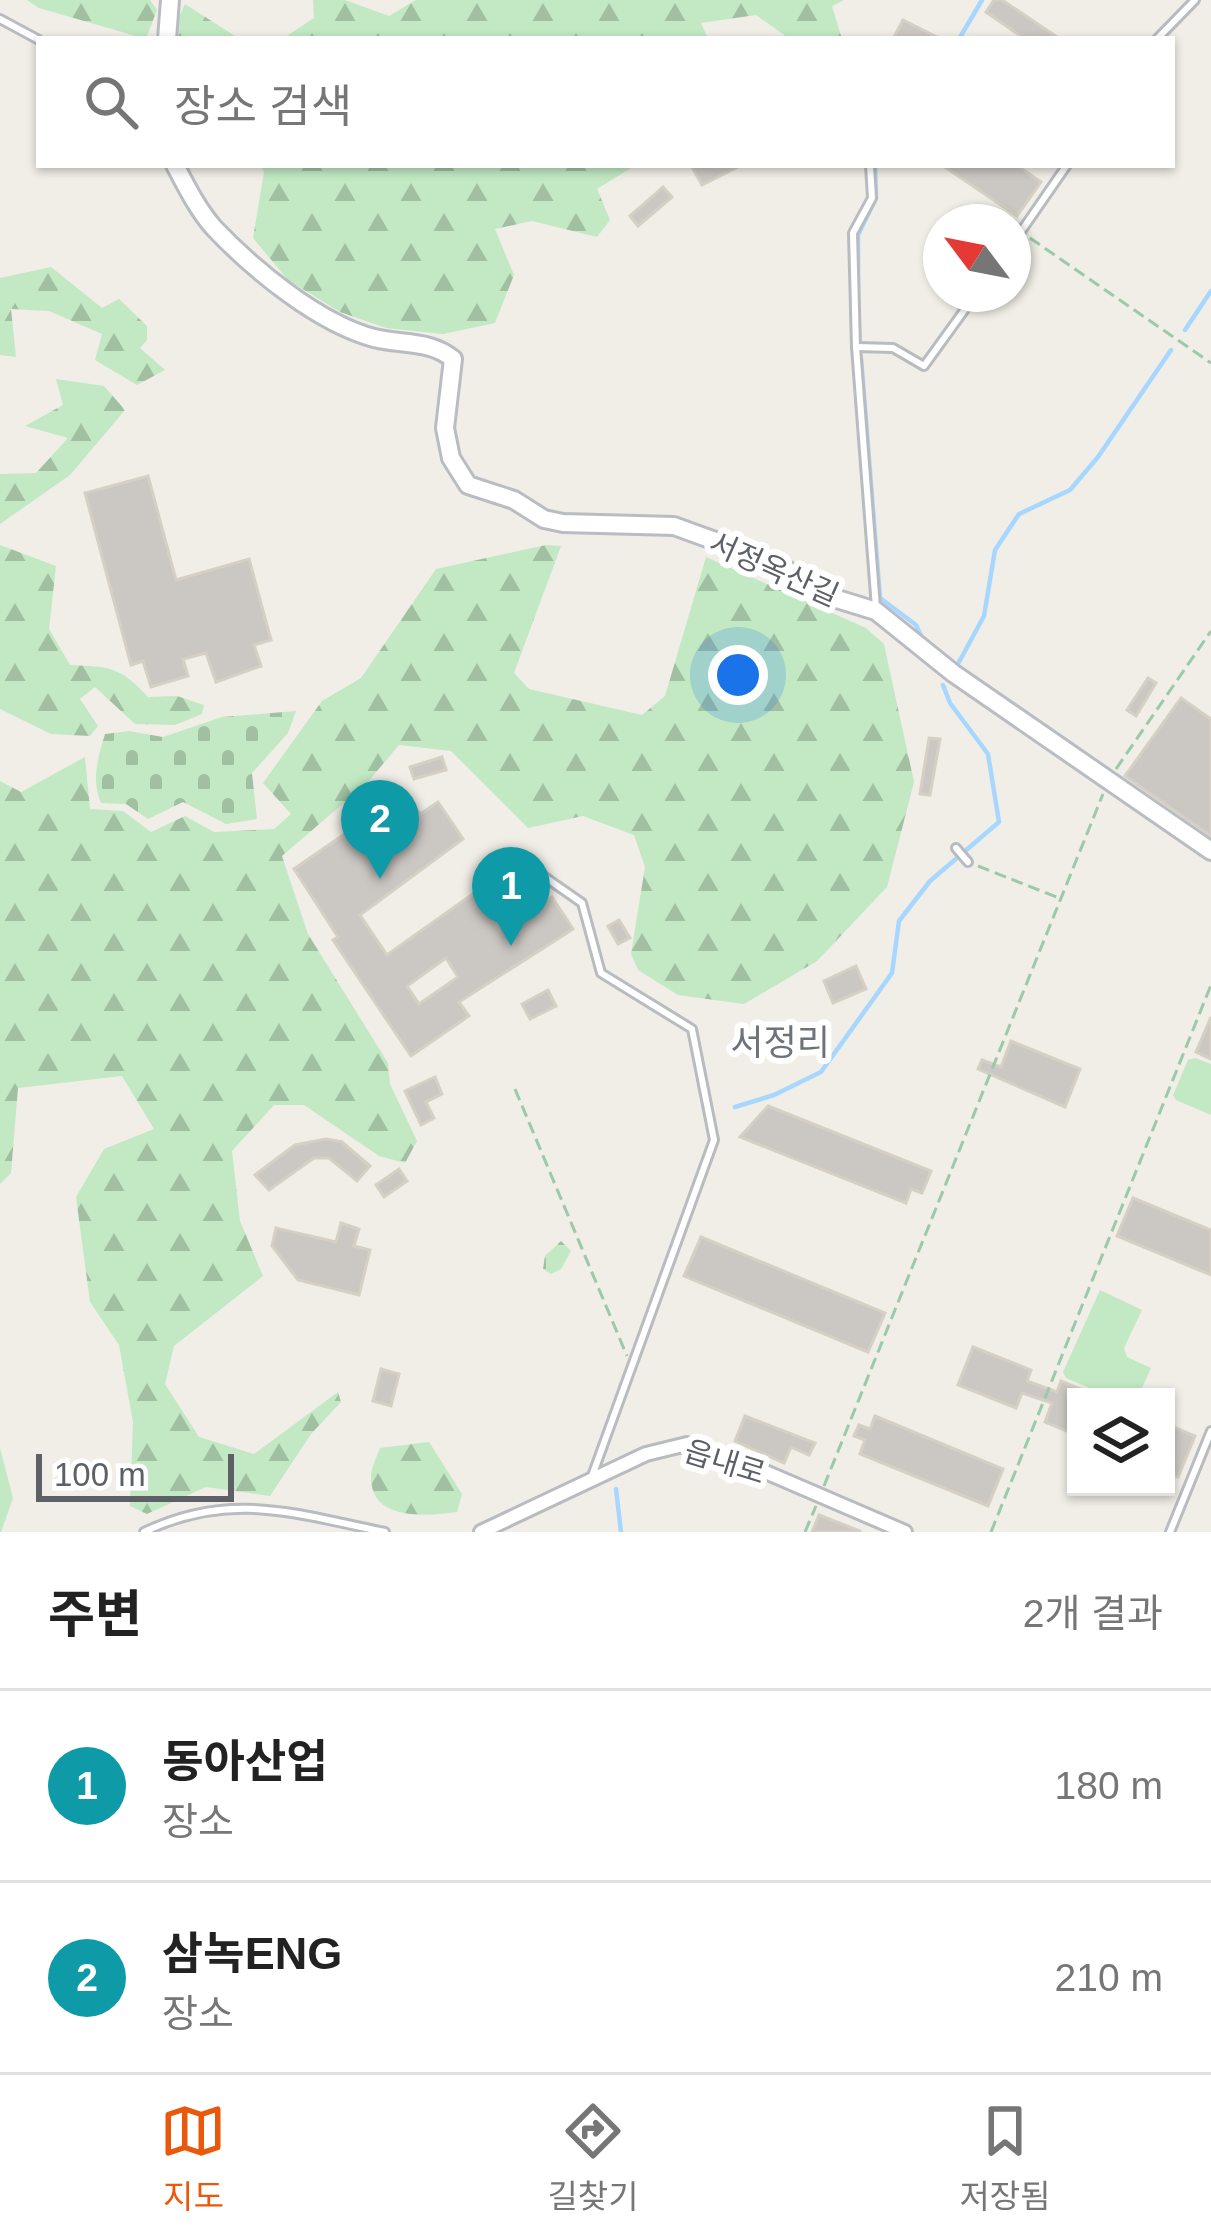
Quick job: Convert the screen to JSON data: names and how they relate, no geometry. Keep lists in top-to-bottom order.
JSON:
{
  "streets": {
    "street": ["서정옥산길", "읍내로"]
  },
  "districts": ["서정리"],
  "scale_bar": "100 m",
  "north": "top left",
  "page": {
    "search": "장소 검색",
    "pins": ["2", "1"],
    "scale": "100 m",
    "heading": ["주변", "2개 결과"],
    "list": [
      {
        "mark": "1",
        "name": "동아산업",
        "note": "장소",
        "value": "180 m"
      },
      {
        "mark": "2",
        "name": "삼녹ENG",
        "note": "장소",
        "value": "210 m"
      }
    ],
    "nav": ["지도", "길찾기", "저장됨"]
  }
}
